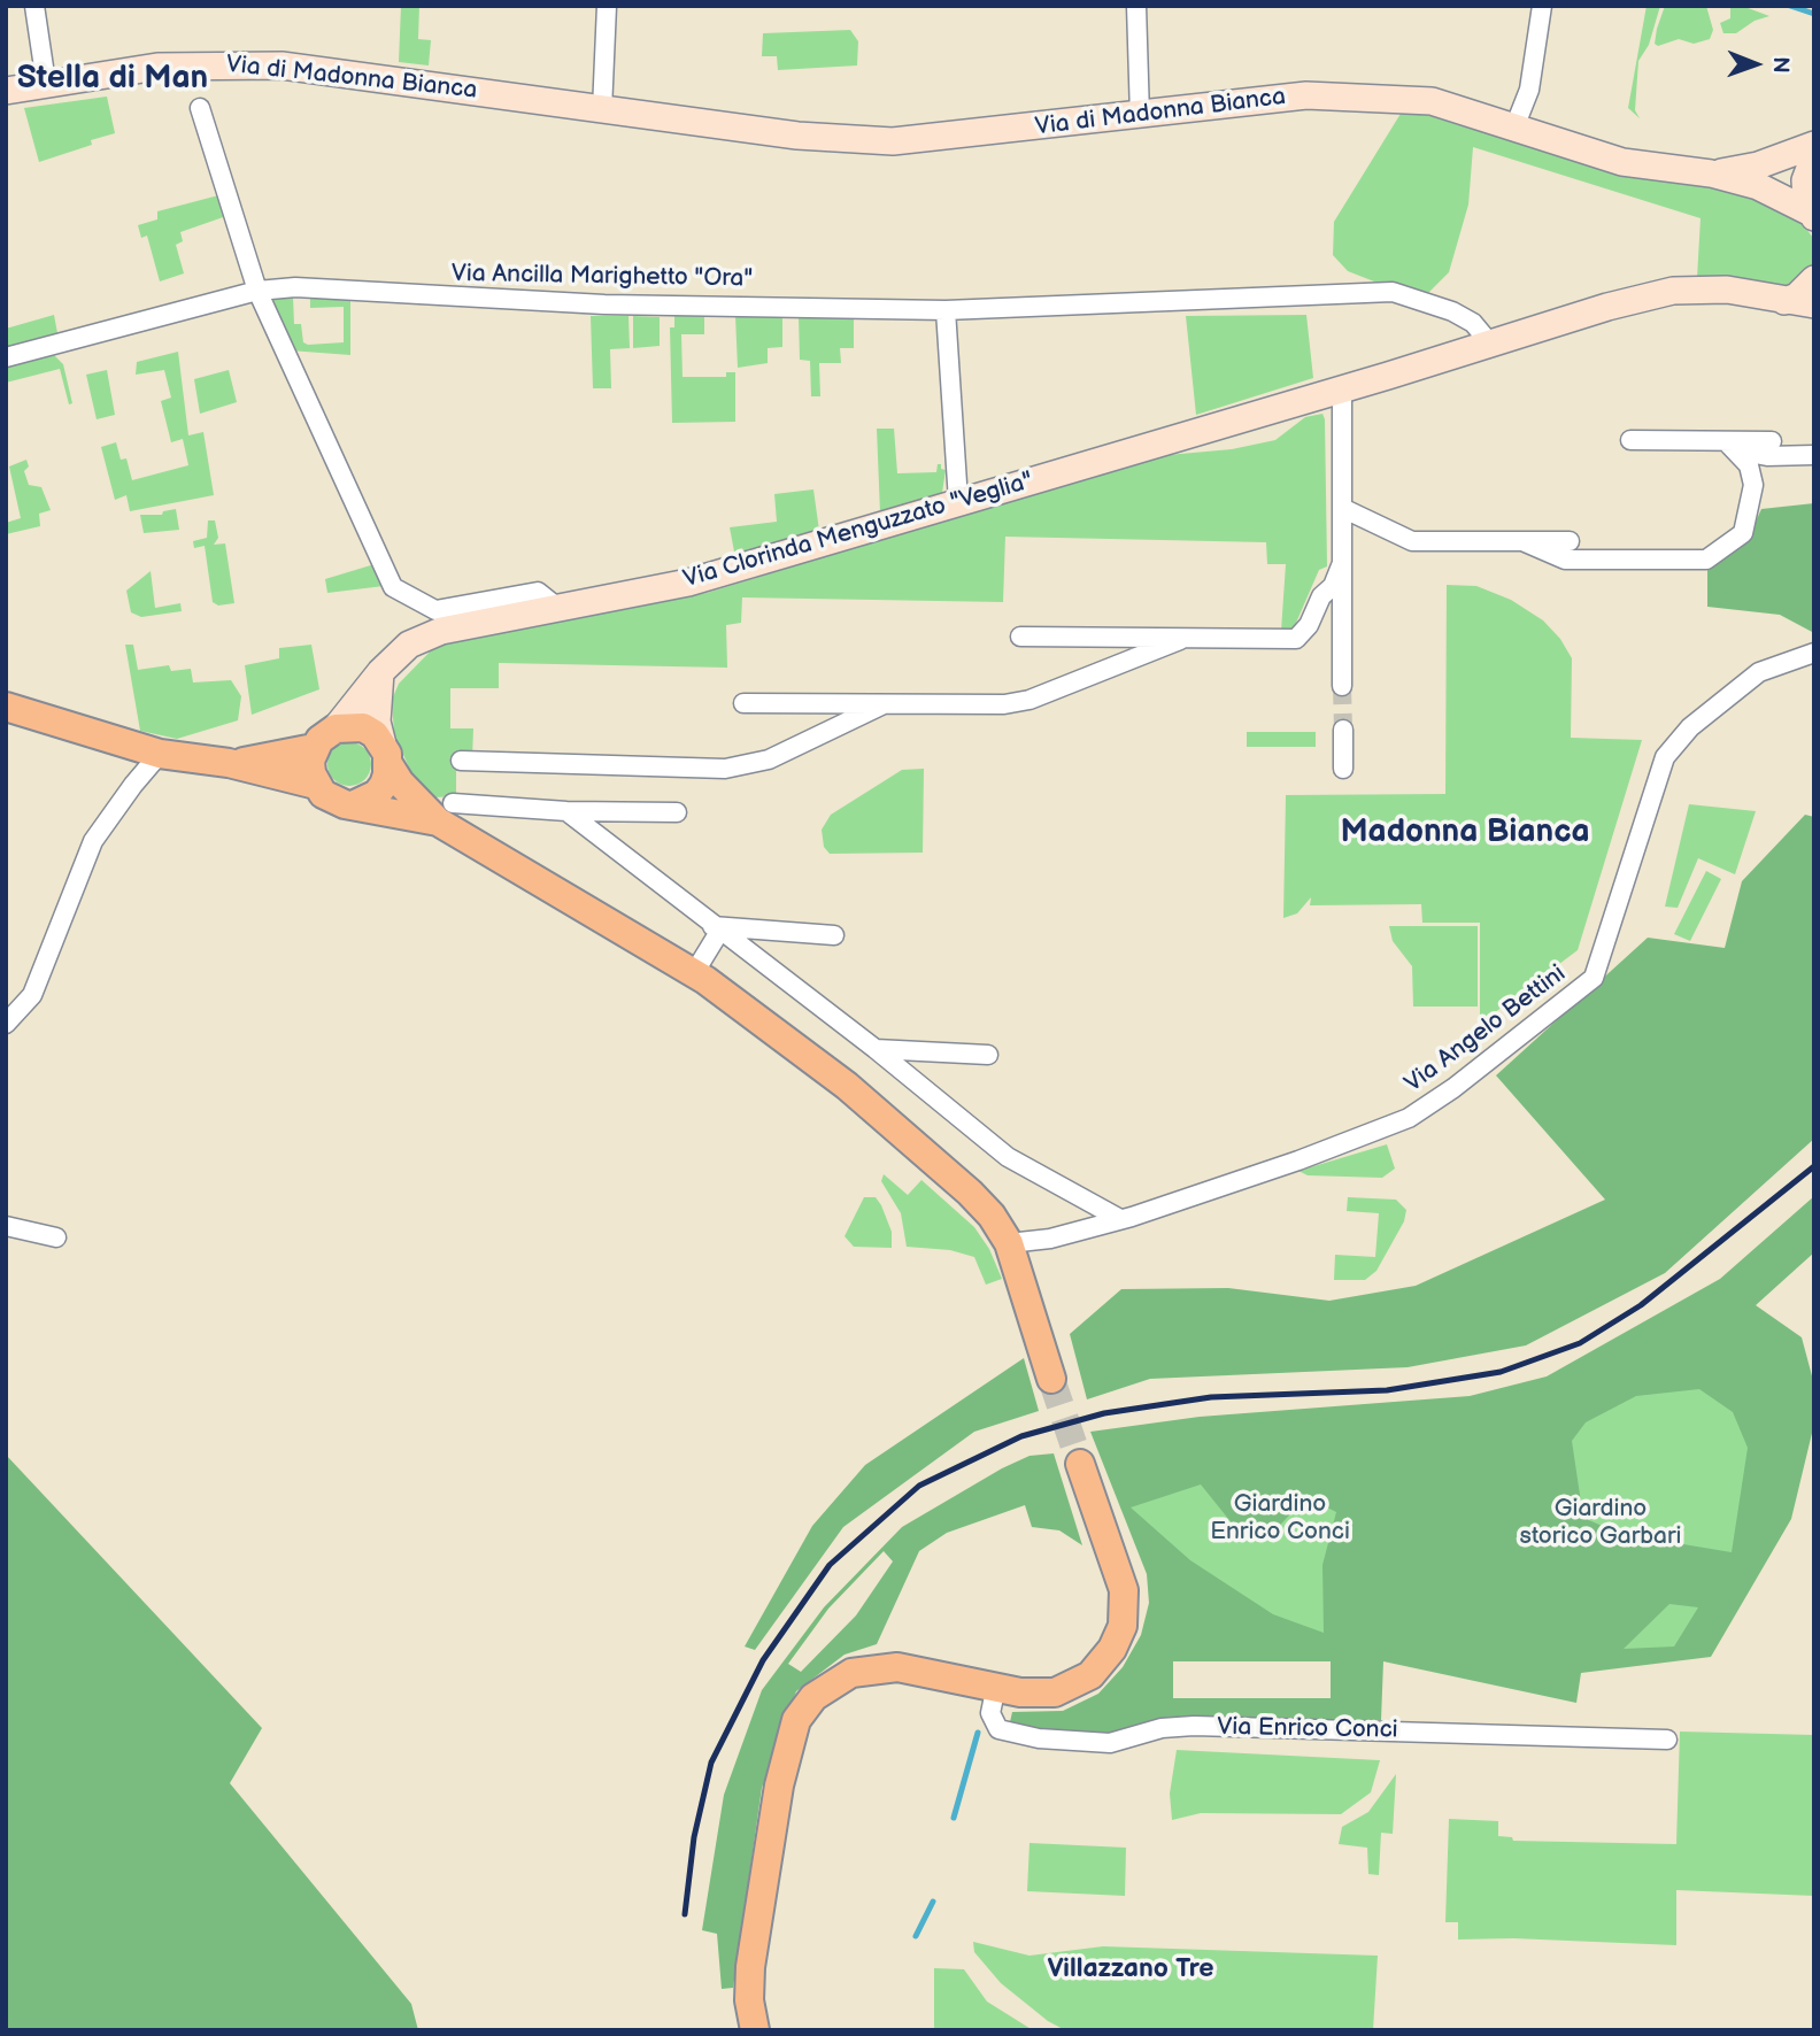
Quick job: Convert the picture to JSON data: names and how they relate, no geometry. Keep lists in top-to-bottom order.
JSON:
{
  "streets": {
    "main road": ["Via di Madonna Bianca", "Via Clorinda Menguzzato \"Veglia\""],
    "street": ["Via Ancilla Marighetto \"Ora\"", "Via Angelo Bettini", "Via Enrico Conci"]
  },
  "crossings": [
    ["Via Ancilla Marighetto \"Ora\"", "Via Clorinda Menguzzato \"Veglia\""]
  ],
  "districts": ["Stella di Man", "Madonna Bianca", "Villazzano Tre"],
  "parks": ["Giardino Enrico Conci", "Giardino storico Garbari"],
  "north": "right"
}
